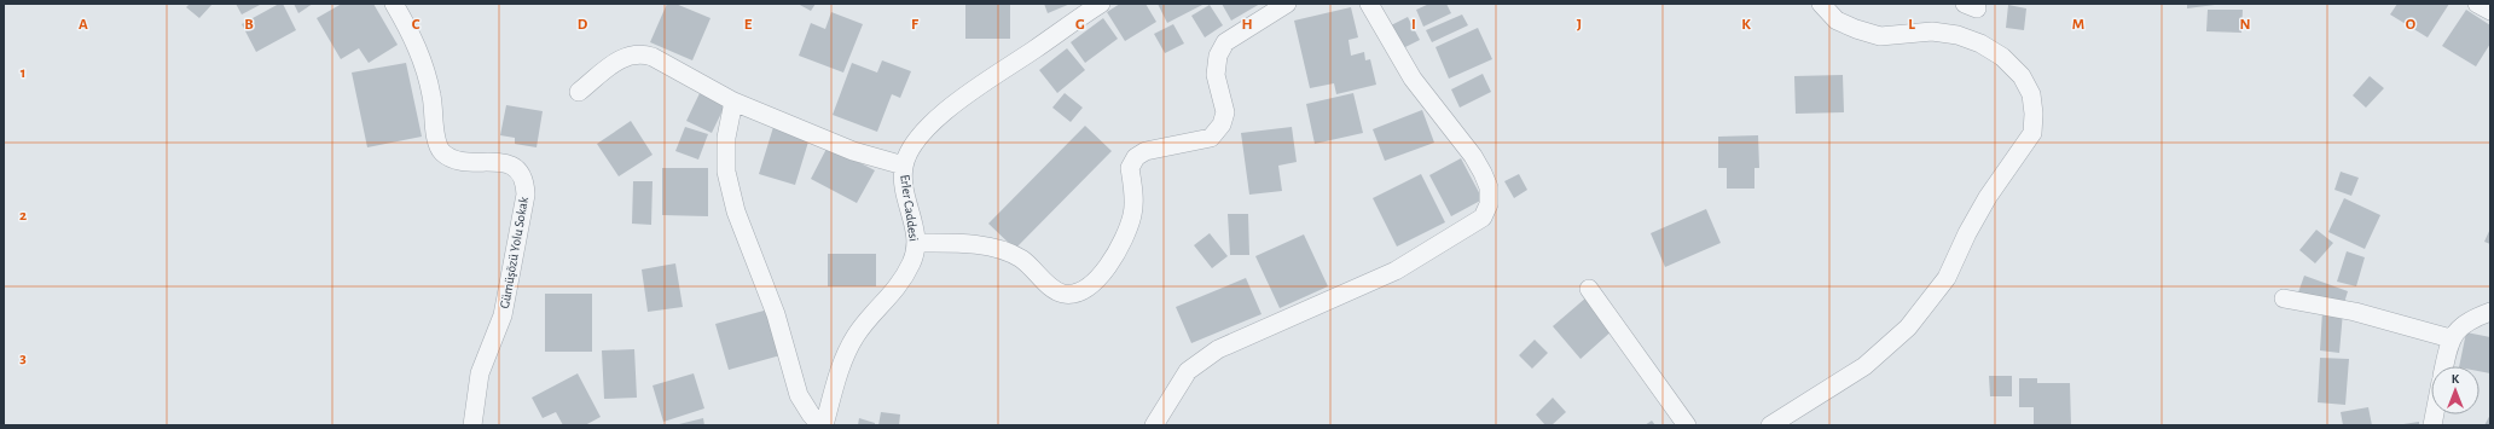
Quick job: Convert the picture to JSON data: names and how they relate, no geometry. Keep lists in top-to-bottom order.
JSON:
{
  "streets": {
    "street": ["Erler Caddesi", "Gümüşözü Yolu Sokak"]
  },
  "north": "top",
  "grid": {
    "columns": [
      "A",
      "B",
      "C",
      "D",
      "E",
      "F",
      "G",
      "H",
      "I",
      "J",
      "K",
      "L",
      "M",
      "N",
      "O"
    ],
    "rows": ["1", "2", "3"]
  }
}
